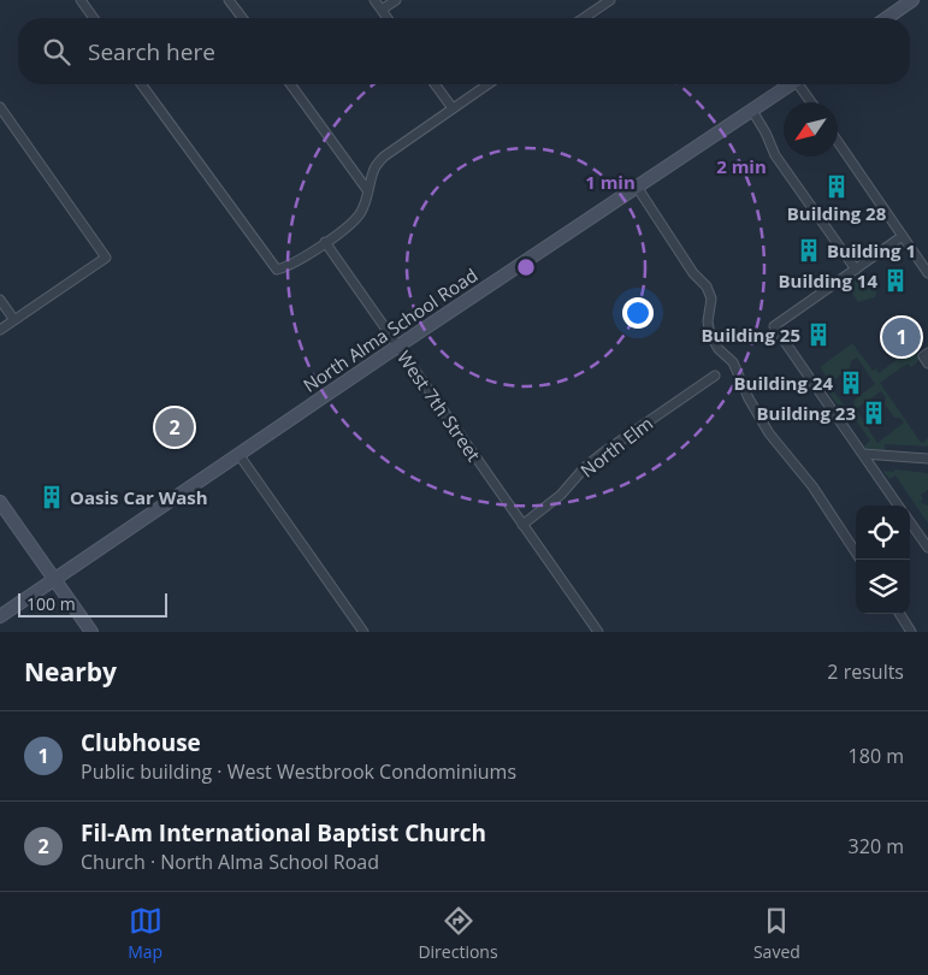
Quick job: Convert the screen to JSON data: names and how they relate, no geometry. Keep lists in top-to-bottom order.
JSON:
{
  "streets": {
    "main road": ["North Alma School Road"],
    "street": ["West 7th Street", "North Elm"]
  },
  "crossings": [
    ["North Alma School Road", "West 7th Street"],
    ["West 7th Street", "North Elm"]
  ],
  "places": {
    "building": [
      "Building 28",
      "Building 1",
      "Building 14",
      "Building 25",
      "Building 24",
      "Building 23",
      "Oasis Car Wash"
    ]
  },
  "scale_bar": "100 m",
  "north": "bottom left",
  "page": {
    "search": "Search here",
    "pins": ["1", "2"],
    "scale": "100 m",
    "heading": ["Nearby", "2 results"],
    "list": [
      {
        "mark": "1",
        "name": "Clubhouse",
        "note": "Public building · West Westbrook Condominiums",
        "value": "180 m"
      },
      {
        "mark": "2",
        "name": "Fil-Am International Baptist Church",
        "note": "Church · North Alma School Road",
        "value": "320 m"
      }
    ],
    "nav": ["Map", "Directions", "Saved"]
  },
  "rings": ["2 min", "1 min"]
}
